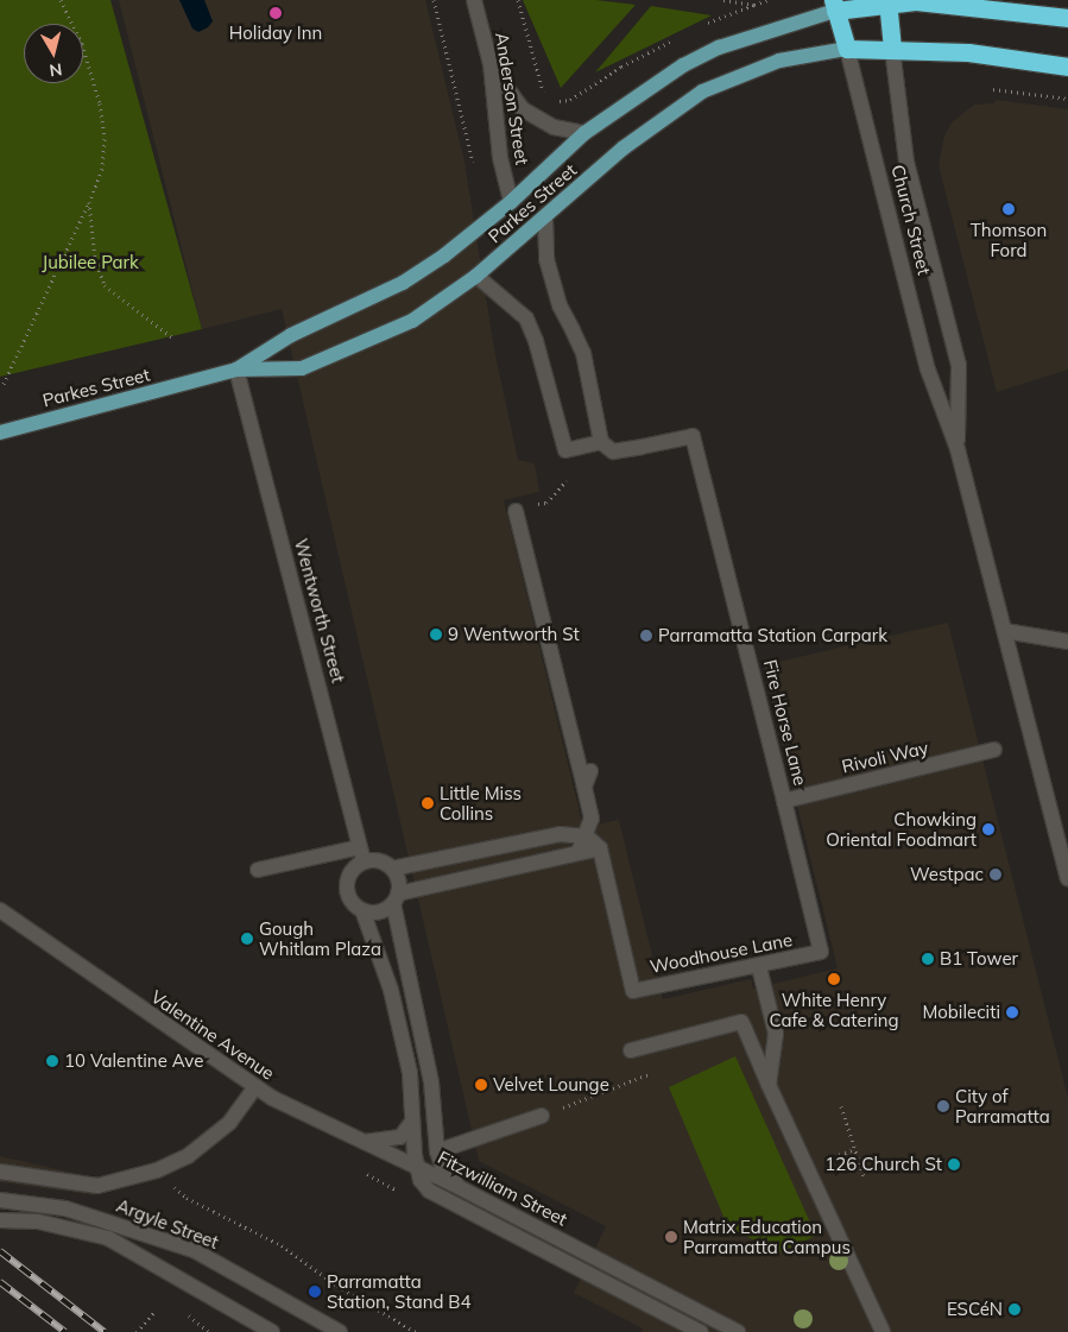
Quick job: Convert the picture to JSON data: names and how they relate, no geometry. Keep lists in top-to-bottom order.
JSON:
{
  "streets": {
    "highway": ["Church Street"],
    "main road": ["Parkes Street"],
    "street": [
      "Anderson Street",
      "Wentworth Street",
      "Fire Horse Lane",
      "Rivoli Way",
      "Woodhouse Lane",
      "Valentine Avenue",
      "Fitzwilliam Street",
      "Argyle Street"
    ]
  },
  "crossings": [
    ["Anderson Street", "Parkes Street"],
    ["Parkes Street", "Church Street"],
    ["Parkes Street", "Wentworth Street"],
    ["Fire Horse Lane", "Rivoli Way"],
    ["Fire Horse Lane", "Woodhouse Lane"],
    ["Valentine Avenue", "Fitzwilliam Street"]
  ],
  "parks": ["Jubilee Park"],
  "places": [
    "Holiday Inn",
    "Thomson Ford",
    "9 Wentworth St",
    "Parramatta Station Carpark",
    "Little Miss Collins",
    "Chowking Oriental Foodmart",
    "Westpac",
    "Gough Whitlam Plaza",
    "B1 Tower",
    "White Henry Cafe & Catering",
    "Mobileciti",
    "10 Valentine Ave",
    "Velvet Lounge",
    "City of Parramatta",
    "126 Church St",
    "Matrix Education Parramatta Campus",
    "Parramatta Station, Stand B4",
    "ESCéN"
  ],
  "north": "bottom"
}
